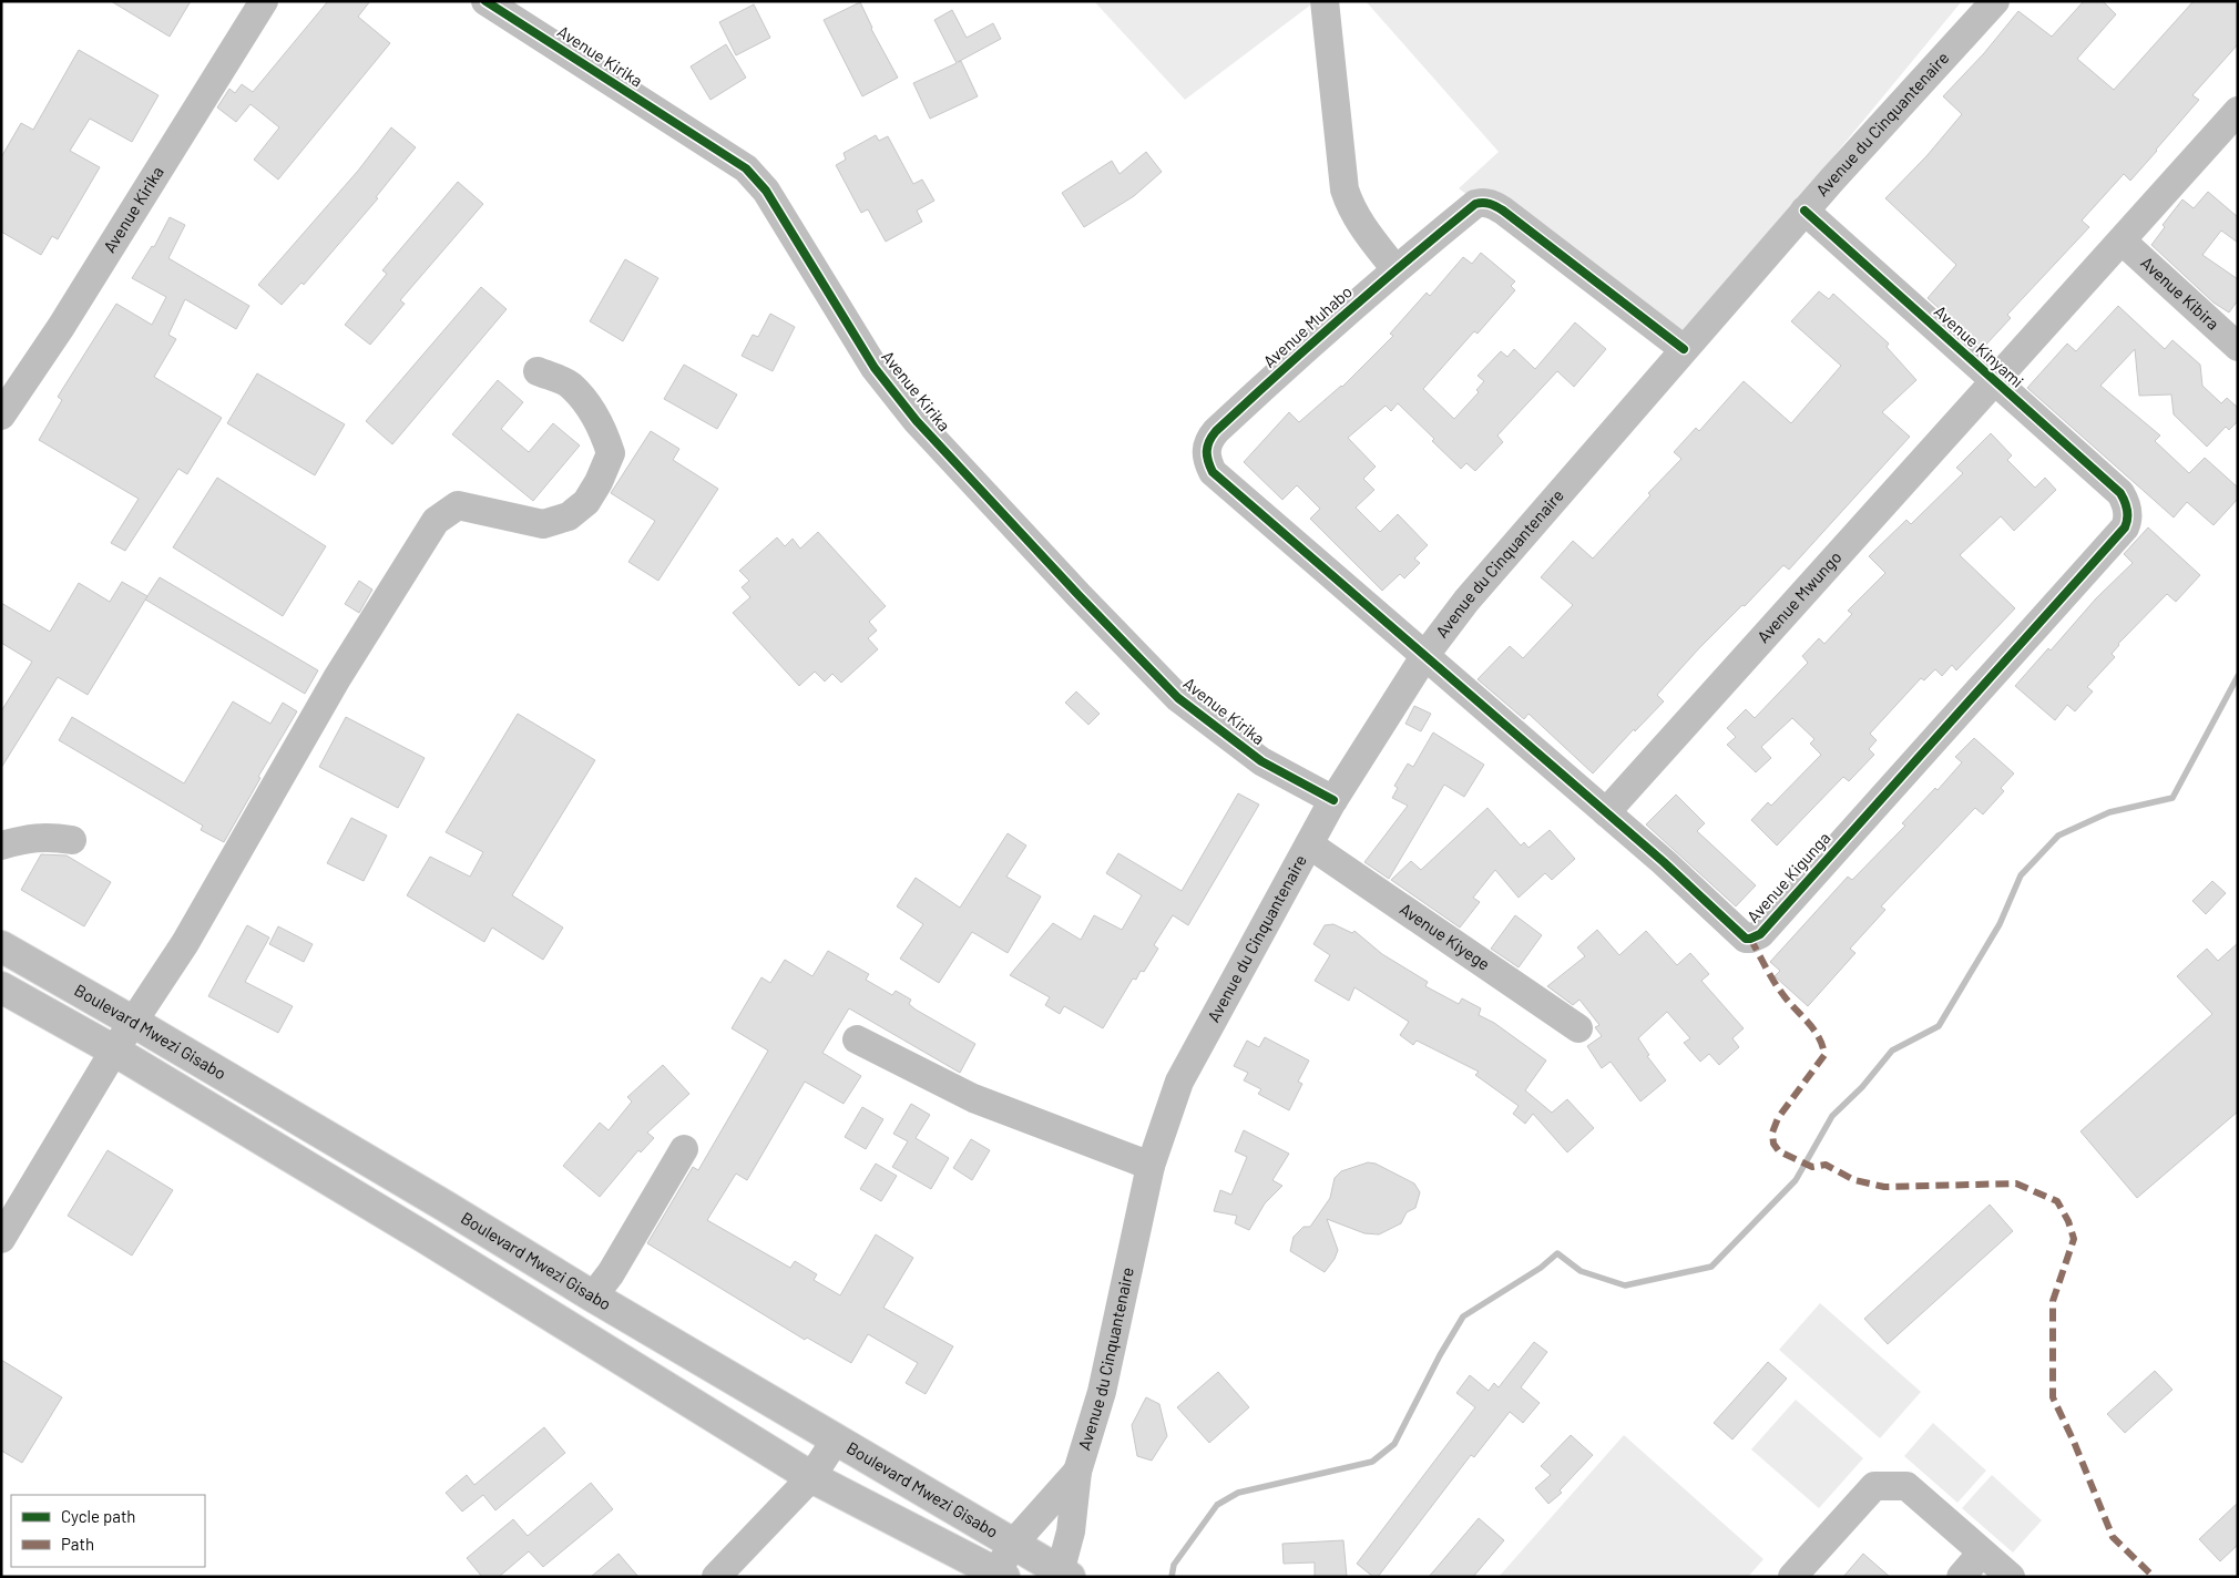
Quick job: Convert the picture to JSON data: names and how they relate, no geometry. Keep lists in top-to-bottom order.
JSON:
{
  "streets": {
    "main road": ["Boulevard Mwezi Gisabo"],
    "street": [
      "Avenue Kirika",
      "Avenue du Cinquantenaire",
      "Avenue Kibira",
      "Avenue Muhabo",
      "Avenue Kinyami",
      "Avenue Mwungo",
      "Avenue Kigunga",
      "Avenue Kiyege"
    ]
  },
  "crossings": [
    ["Avenue Kirika", "Avenue du Cinquantenaire"],
    ["Avenue du Cinquantenaire", "Avenue Muhabo"],
    ["Avenue du Cinquantenaire", "Avenue Kinyami"],
    ["Avenue du Cinquantenaire", "Avenue Kigunga"],
    ["Avenue du Cinquantenaire", "Avenue Kiyege"],
    ["Avenue Kibira", "Avenue Mwungo"],
    ["Avenue Muhabo", "Avenue Kigunga"],
    ["Avenue Kinyami", "Avenue Mwungo"],
    ["Avenue Kinyami", "Avenue Kigunga"],
    ["Avenue Mwungo", "Avenue Kigunga"]
  ],
  "legend": ["Cycle path", "Path"]
}
